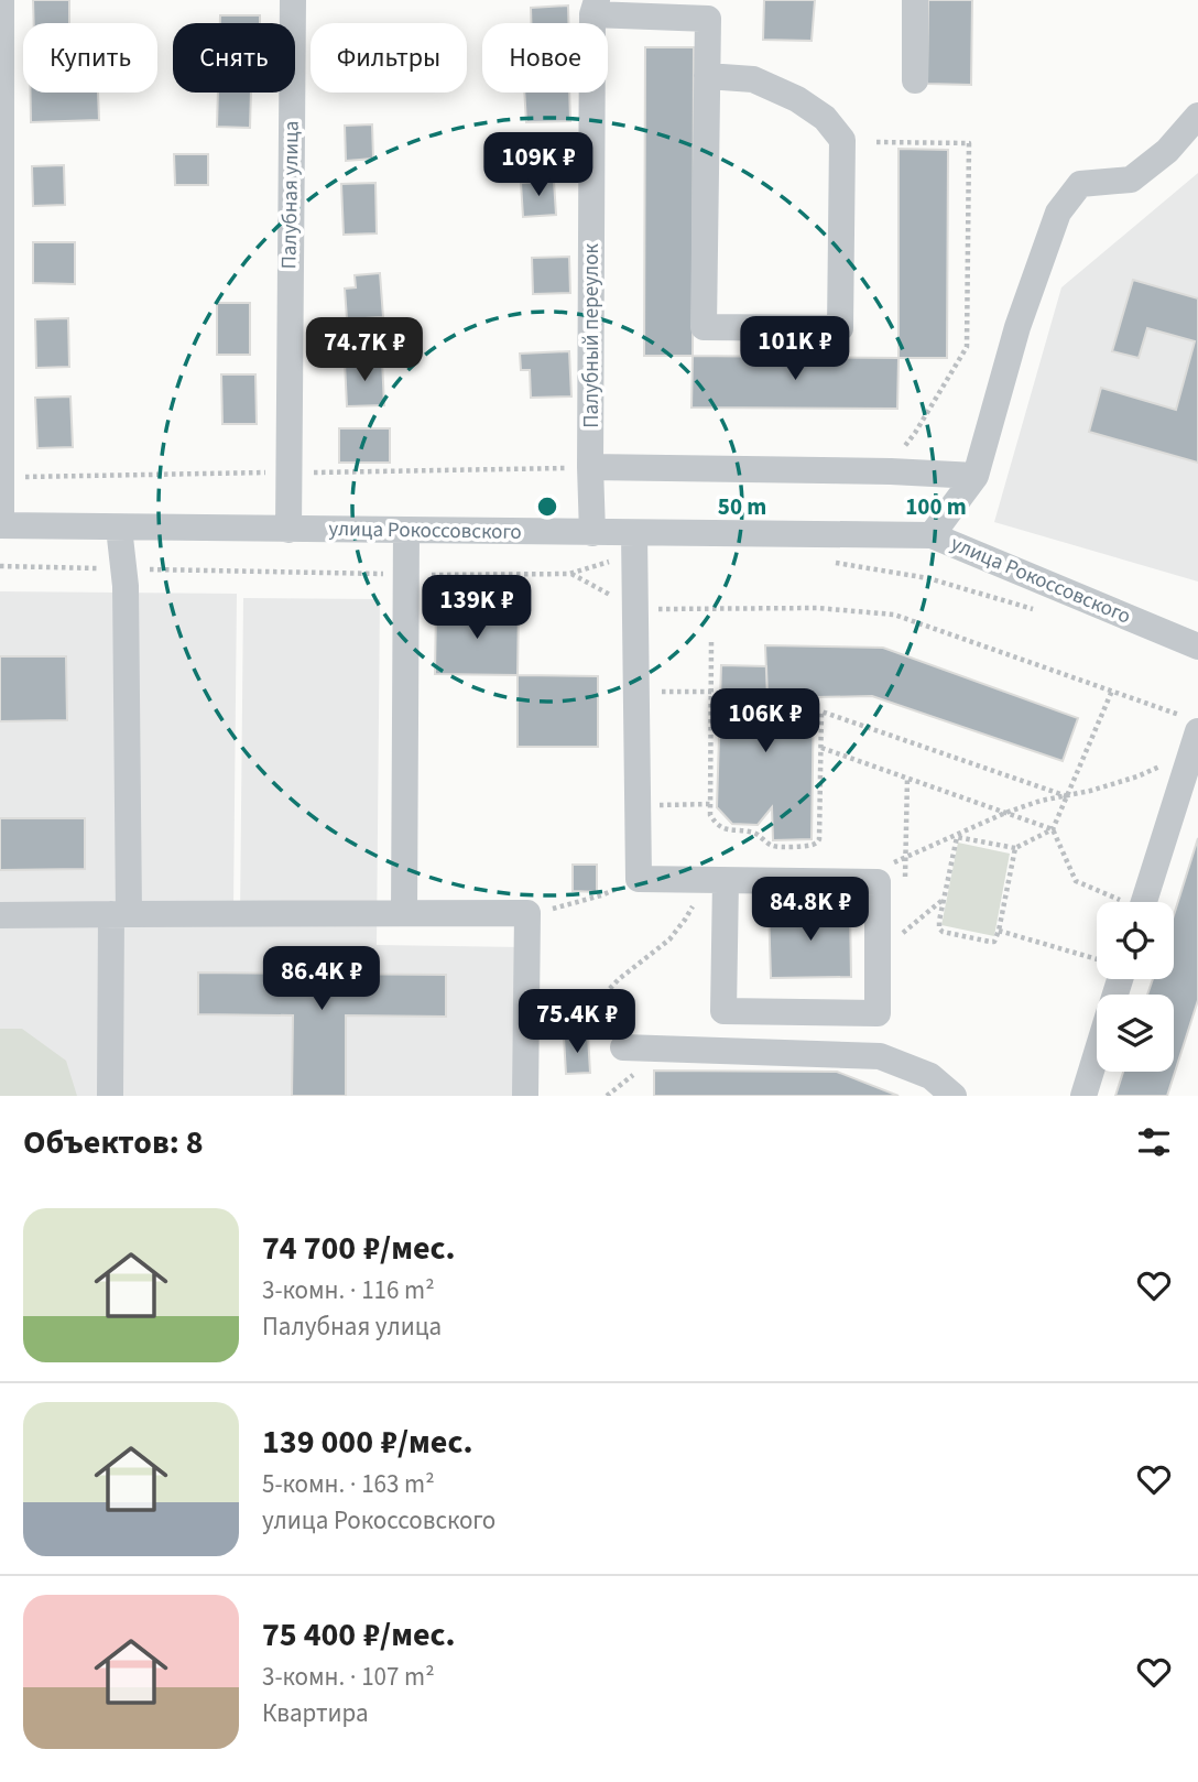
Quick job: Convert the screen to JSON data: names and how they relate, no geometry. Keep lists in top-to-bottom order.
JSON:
{
  "streets": {
    "street": ["Палубная улица", "Палубный переулок", "улица Рокоссовского"]
  },
  "crossings": [
    ["Палубная улица", "улица Рокоссовского"],
    ["Палубный переулок", "улица Рокоссовского"]
  ],
  "page": {
    "chip": [
      "Купить",
      "Снять",
      "Фильтры",
      "Новое"
    ],
    "price": [
      "109K ₽",
      "101K ₽",
      "74.7K ₽",
      "139K ₽",
      "106K ₽",
      "84.8K ₽",
      "86.4K ₽",
      "75.4K ₽"
    ],
    "heading": "Объектов: 8",
    "list": [
      {
        "name": "74 700 ₽/мес.",
        "note": "3-комн. · 116 m² · Палубная улица"
      },
      {
        "name": "139 000 ₽/мес.",
        "note": "5-комн. · 163 m² · улица Рокоссовского"
      },
      {
        "name": "75 400 ₽/мес.",
        "note": "3-комн. · 107 m² · Квартира"
      }
    ]
  },
  "rings": ["50 m", "100 m"]
}
